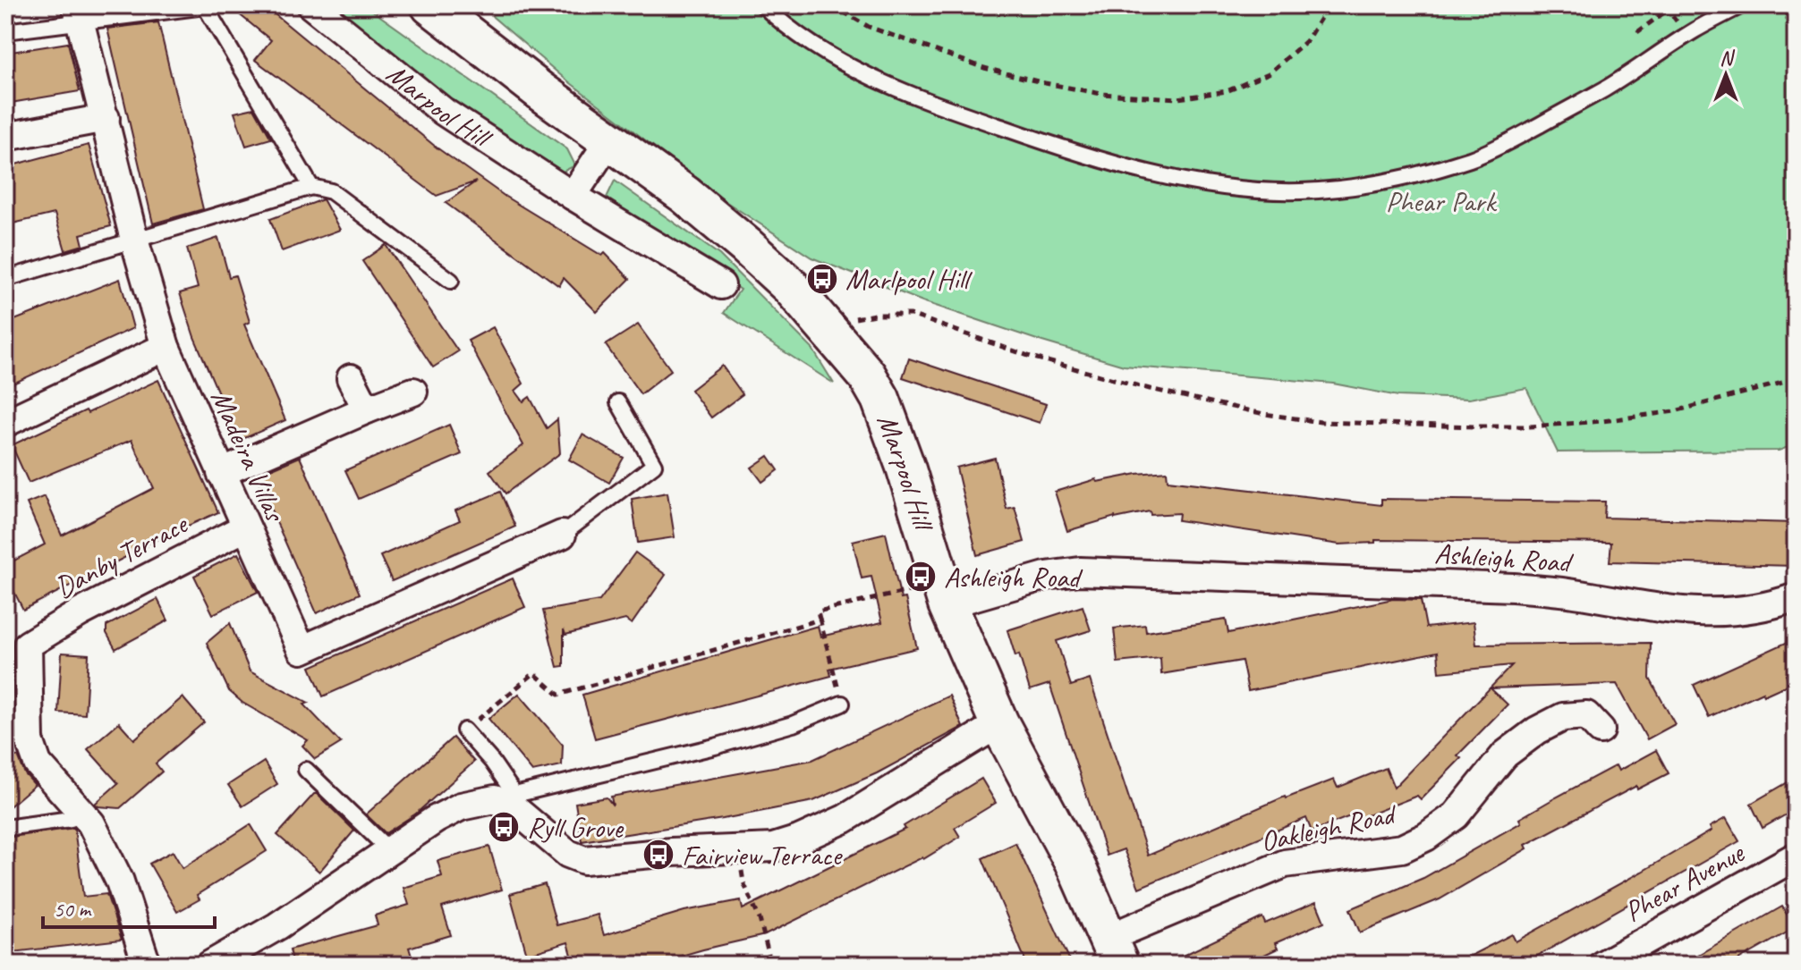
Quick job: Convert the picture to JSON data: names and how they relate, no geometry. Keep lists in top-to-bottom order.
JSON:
{
  "streets": {
    "street": [
      "Marpool Hill",
      "Madeira Villas",
      "Danby Terrace",
      "Ashleigh Road",
      "Oakleigh Road",
      "Phear Avenue"
    ]
  },
  "crossings": [
    ["Marpool Hill", "Ashleigh Road"],
    ["Marpool Hill", "Oakleigh Road"],
    ["Madeira Villas", "Danby Terrace"]
  ],
  "parks": ["Phear Park"],
  "places": {
    "bus stop": [
      "Marlpool Hill",
      "Ashleigh Road",
      "Ryll Grove",
      "Fairview Terrace"
    ]
  },
  "scale_bar": "50 m",
  "north": "top"
}
